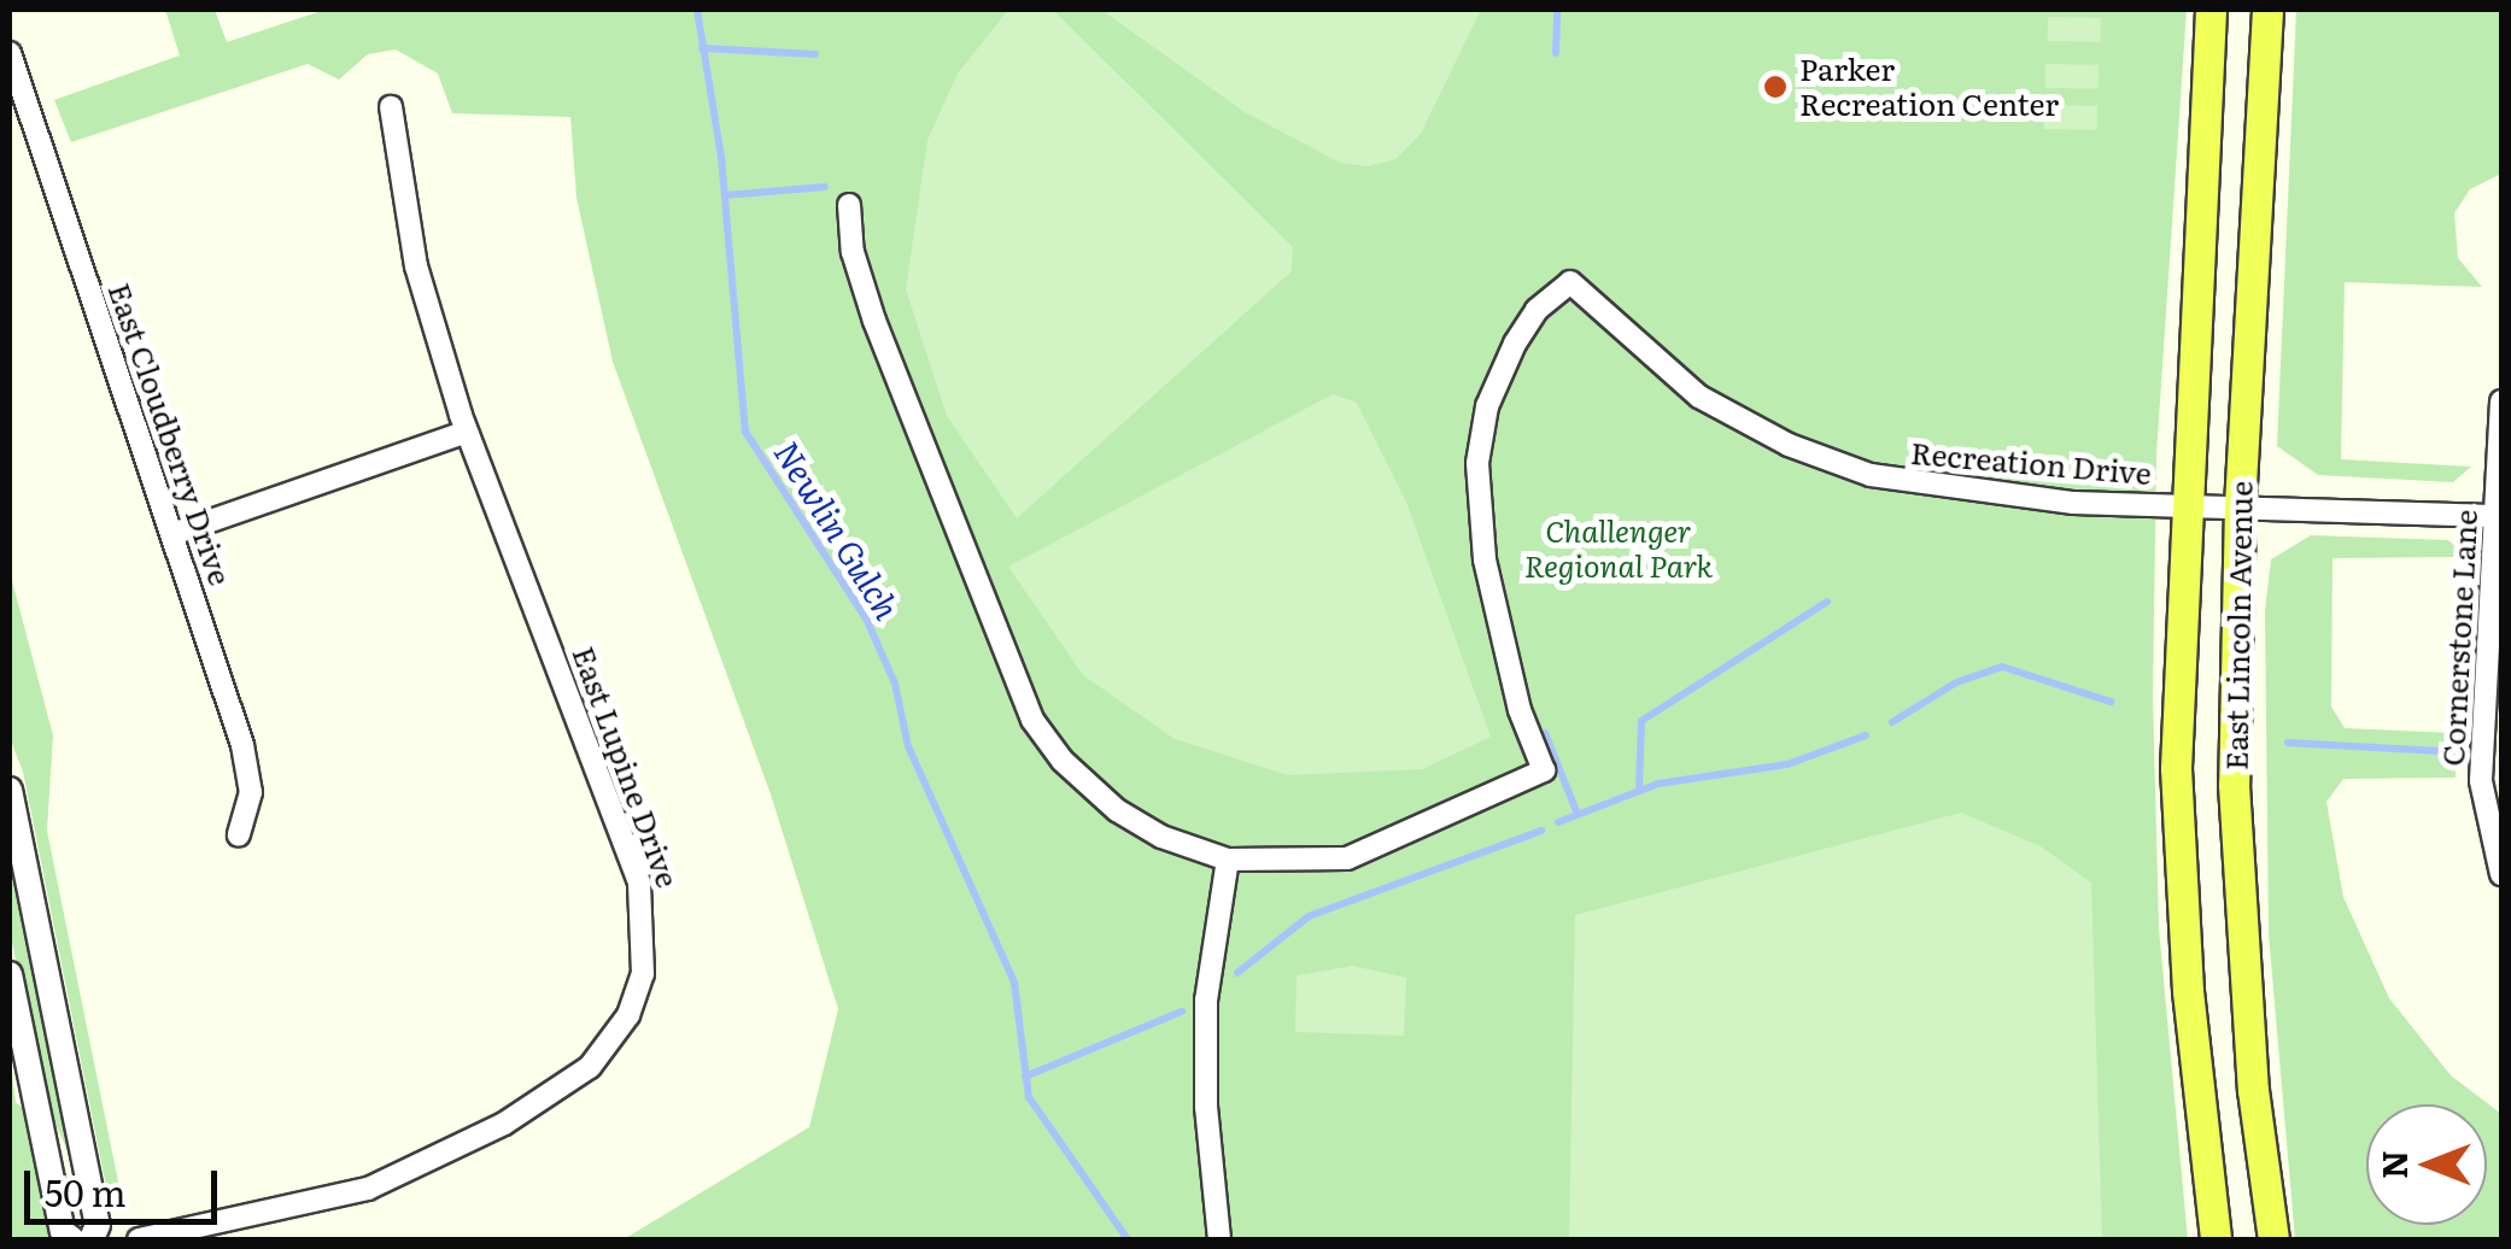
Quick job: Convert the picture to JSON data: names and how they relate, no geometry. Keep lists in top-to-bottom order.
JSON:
{
  "streets": {
    "main road": ["East Lincoln Avenue"],
    "street": [
      "East Cloudberry Drive",
      "Recreation Drive",
      "Cornerstone Lane",
      "East Lupine Drive"
    ]
  },
  "crossings": [
    ["Recreation Drive", "East Lincoln Avenue"],
    ["Recreation Drive", "Cornerstone Lane"]
  ],
  "water": ["Newlin Gulch"],
  "parks": ["Challenger Regional Park"],
  "places": ["Parker Recreation Center"],
  "scale_bar": "50 m",
  "north": "left"
}
